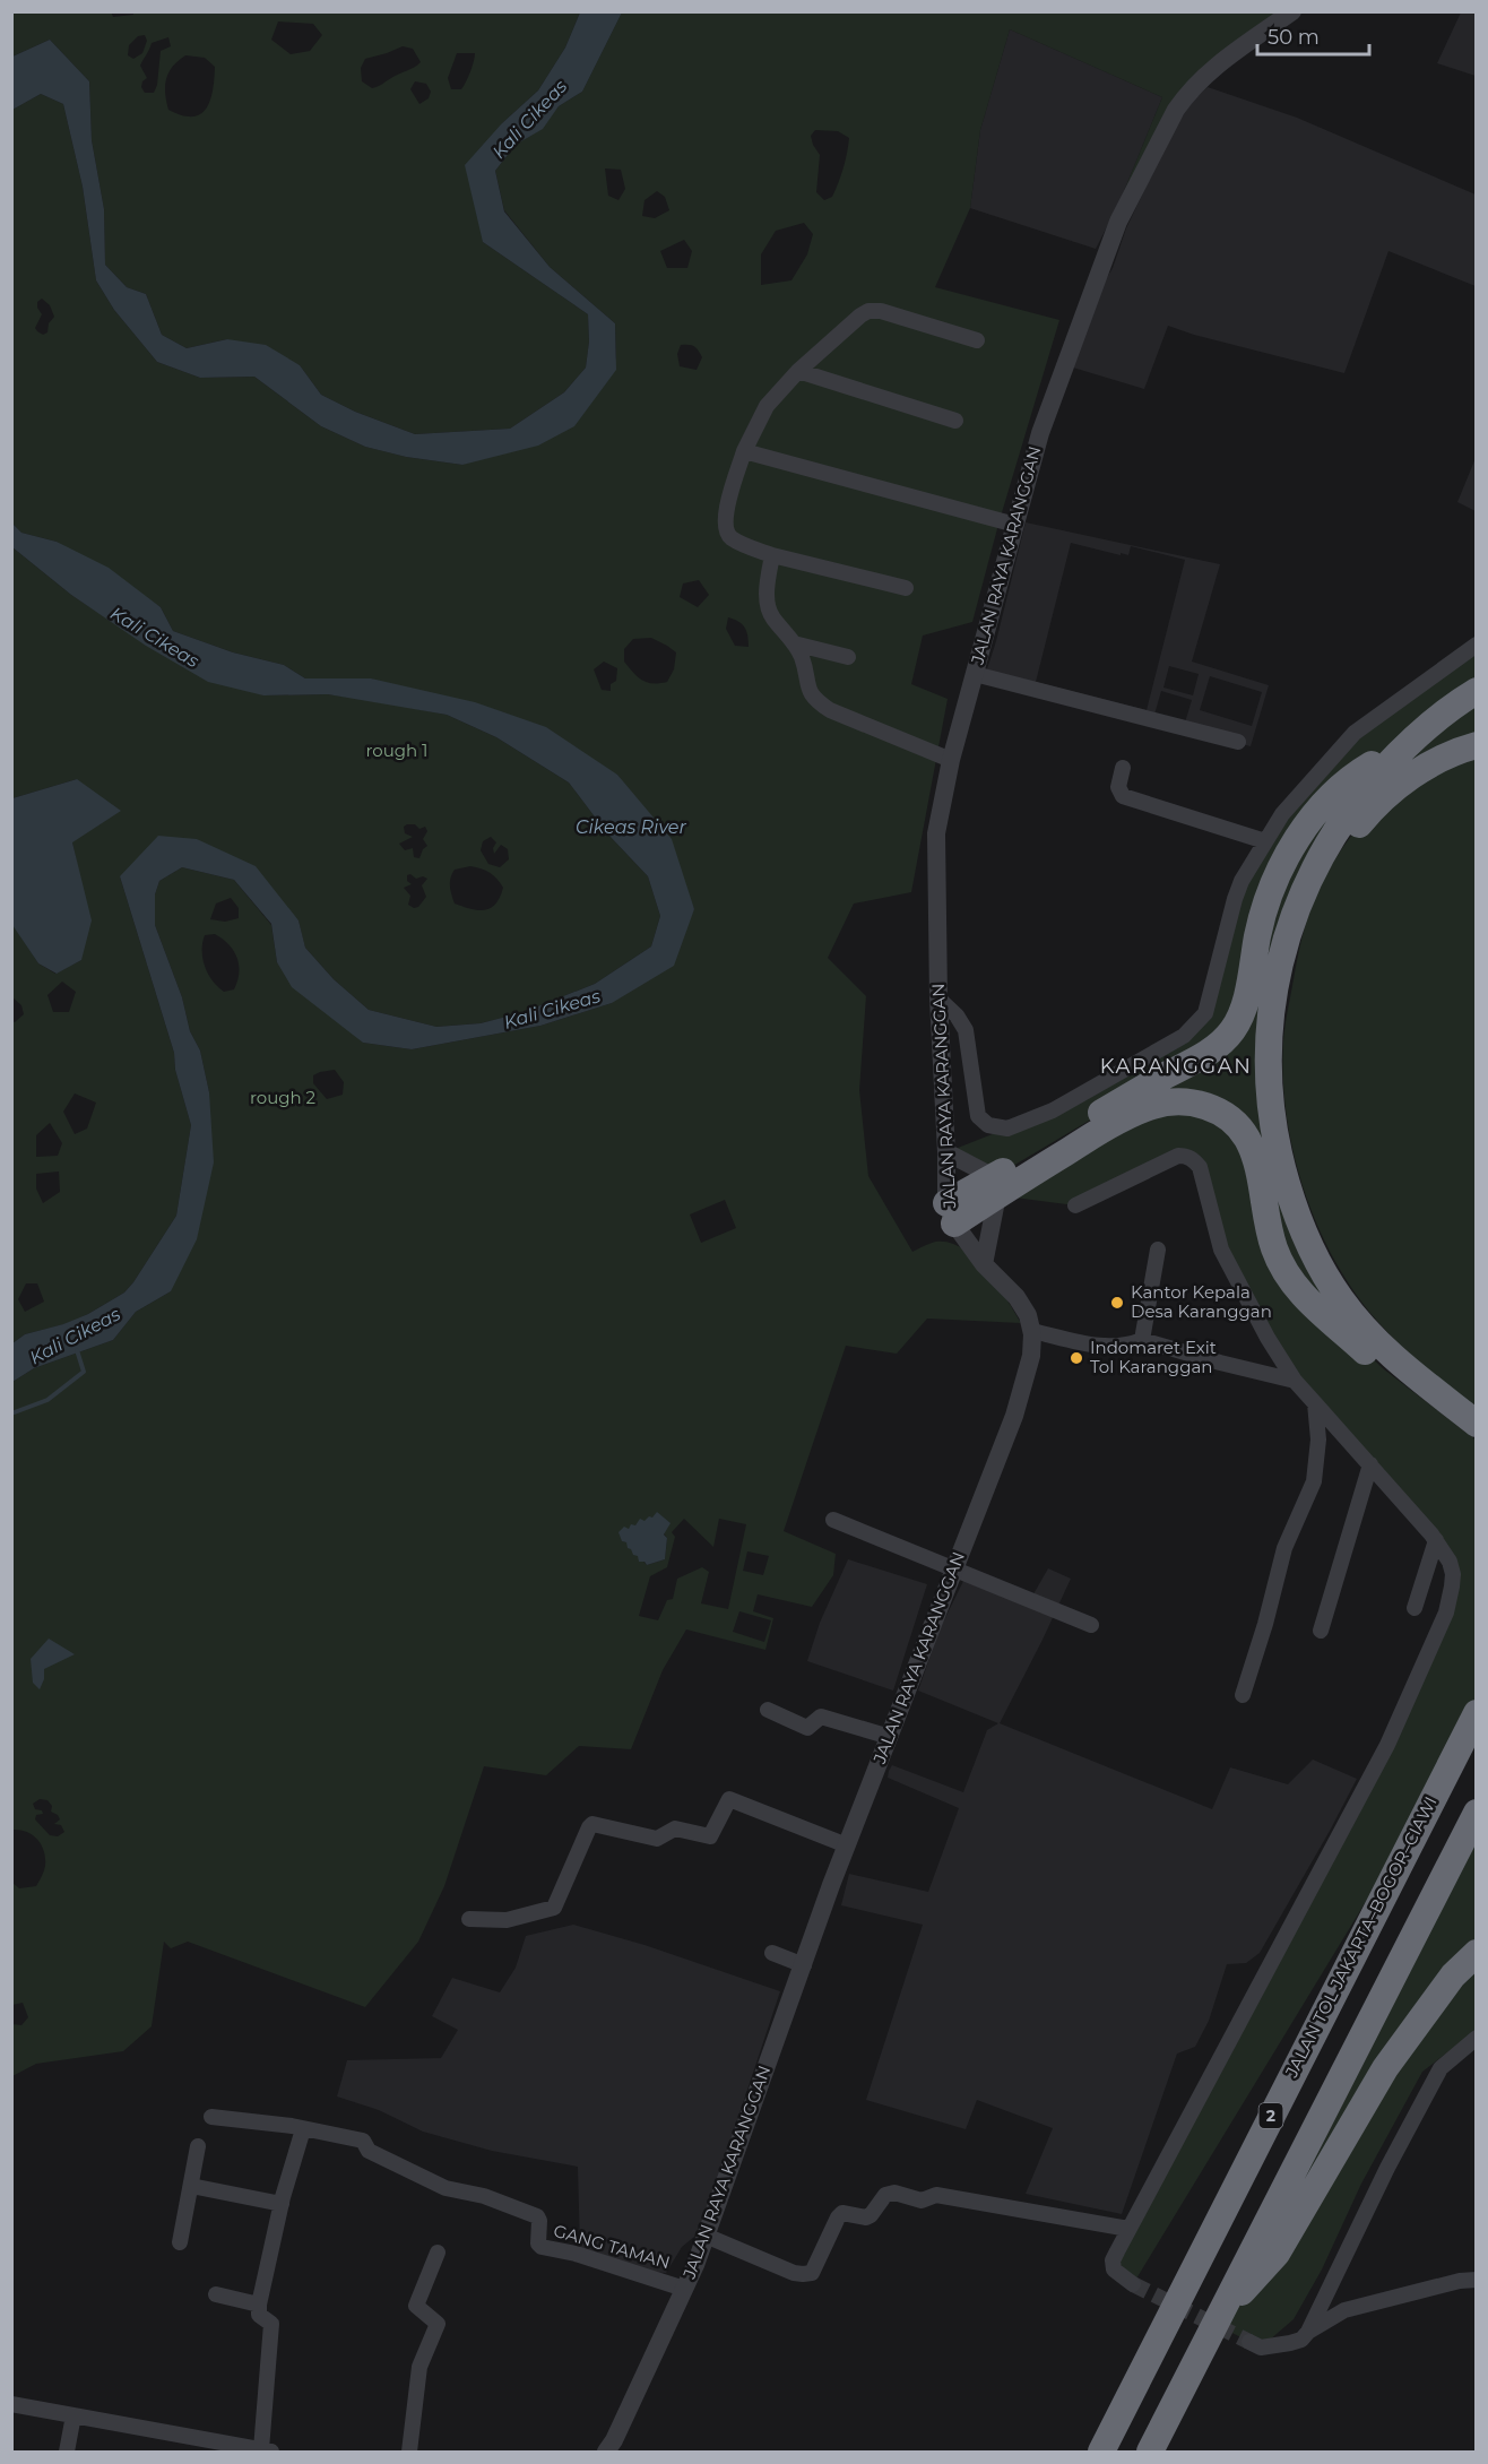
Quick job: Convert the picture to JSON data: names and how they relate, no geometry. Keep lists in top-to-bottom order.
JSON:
{
  "streets": {
    "highway": ["JALAN TOL JAKARTA–BOGOR–CIAWI", "2"],
    "street": ["JALAN RAYA KARANGGAN", "GANG TAMAN"]
  },
  "crossings": [
    ["JALAN RAYA KARANGGAN", "GANG TAMAN"]
  ],
  "districts": ["KARANGGAN"],
  "water": ["Kali Cikeas", "Cikeas River"],
  "parks": ["rough 1", "rough 2"],
  "places": ["Kantor Kepala Desa Karanggan", "Indomaret Exit Tol Karanggan"],
  "scale_bar": "50 m"
}
